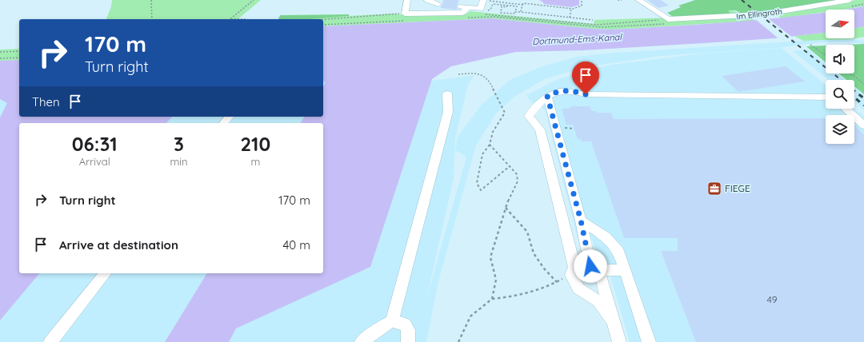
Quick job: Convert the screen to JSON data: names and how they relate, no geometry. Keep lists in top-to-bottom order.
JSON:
{
  "streets": {
    "street": ["Im Ellingroth"]
  },
  "water": ["Dortmund-Ems-Kanal"],
  "places": {
    "office": ["FIEGE"]
  },
  "house_numbers": ["49"],
  "north": "right",
  "page": {
    "turn": ["170 m", "Turn right"],
    "then": "Then",
    "eta": [
      "06:31",
      "Arrival",
      "3",
      "min",
      "210",
      "m"
    ],
    "list": [
      {
        "name": "Turn right",
        "value": "170 m"
      },
      {
        "name": "Arrive at destination",
        "value": "40 m"
      }
    ]
  }
}
